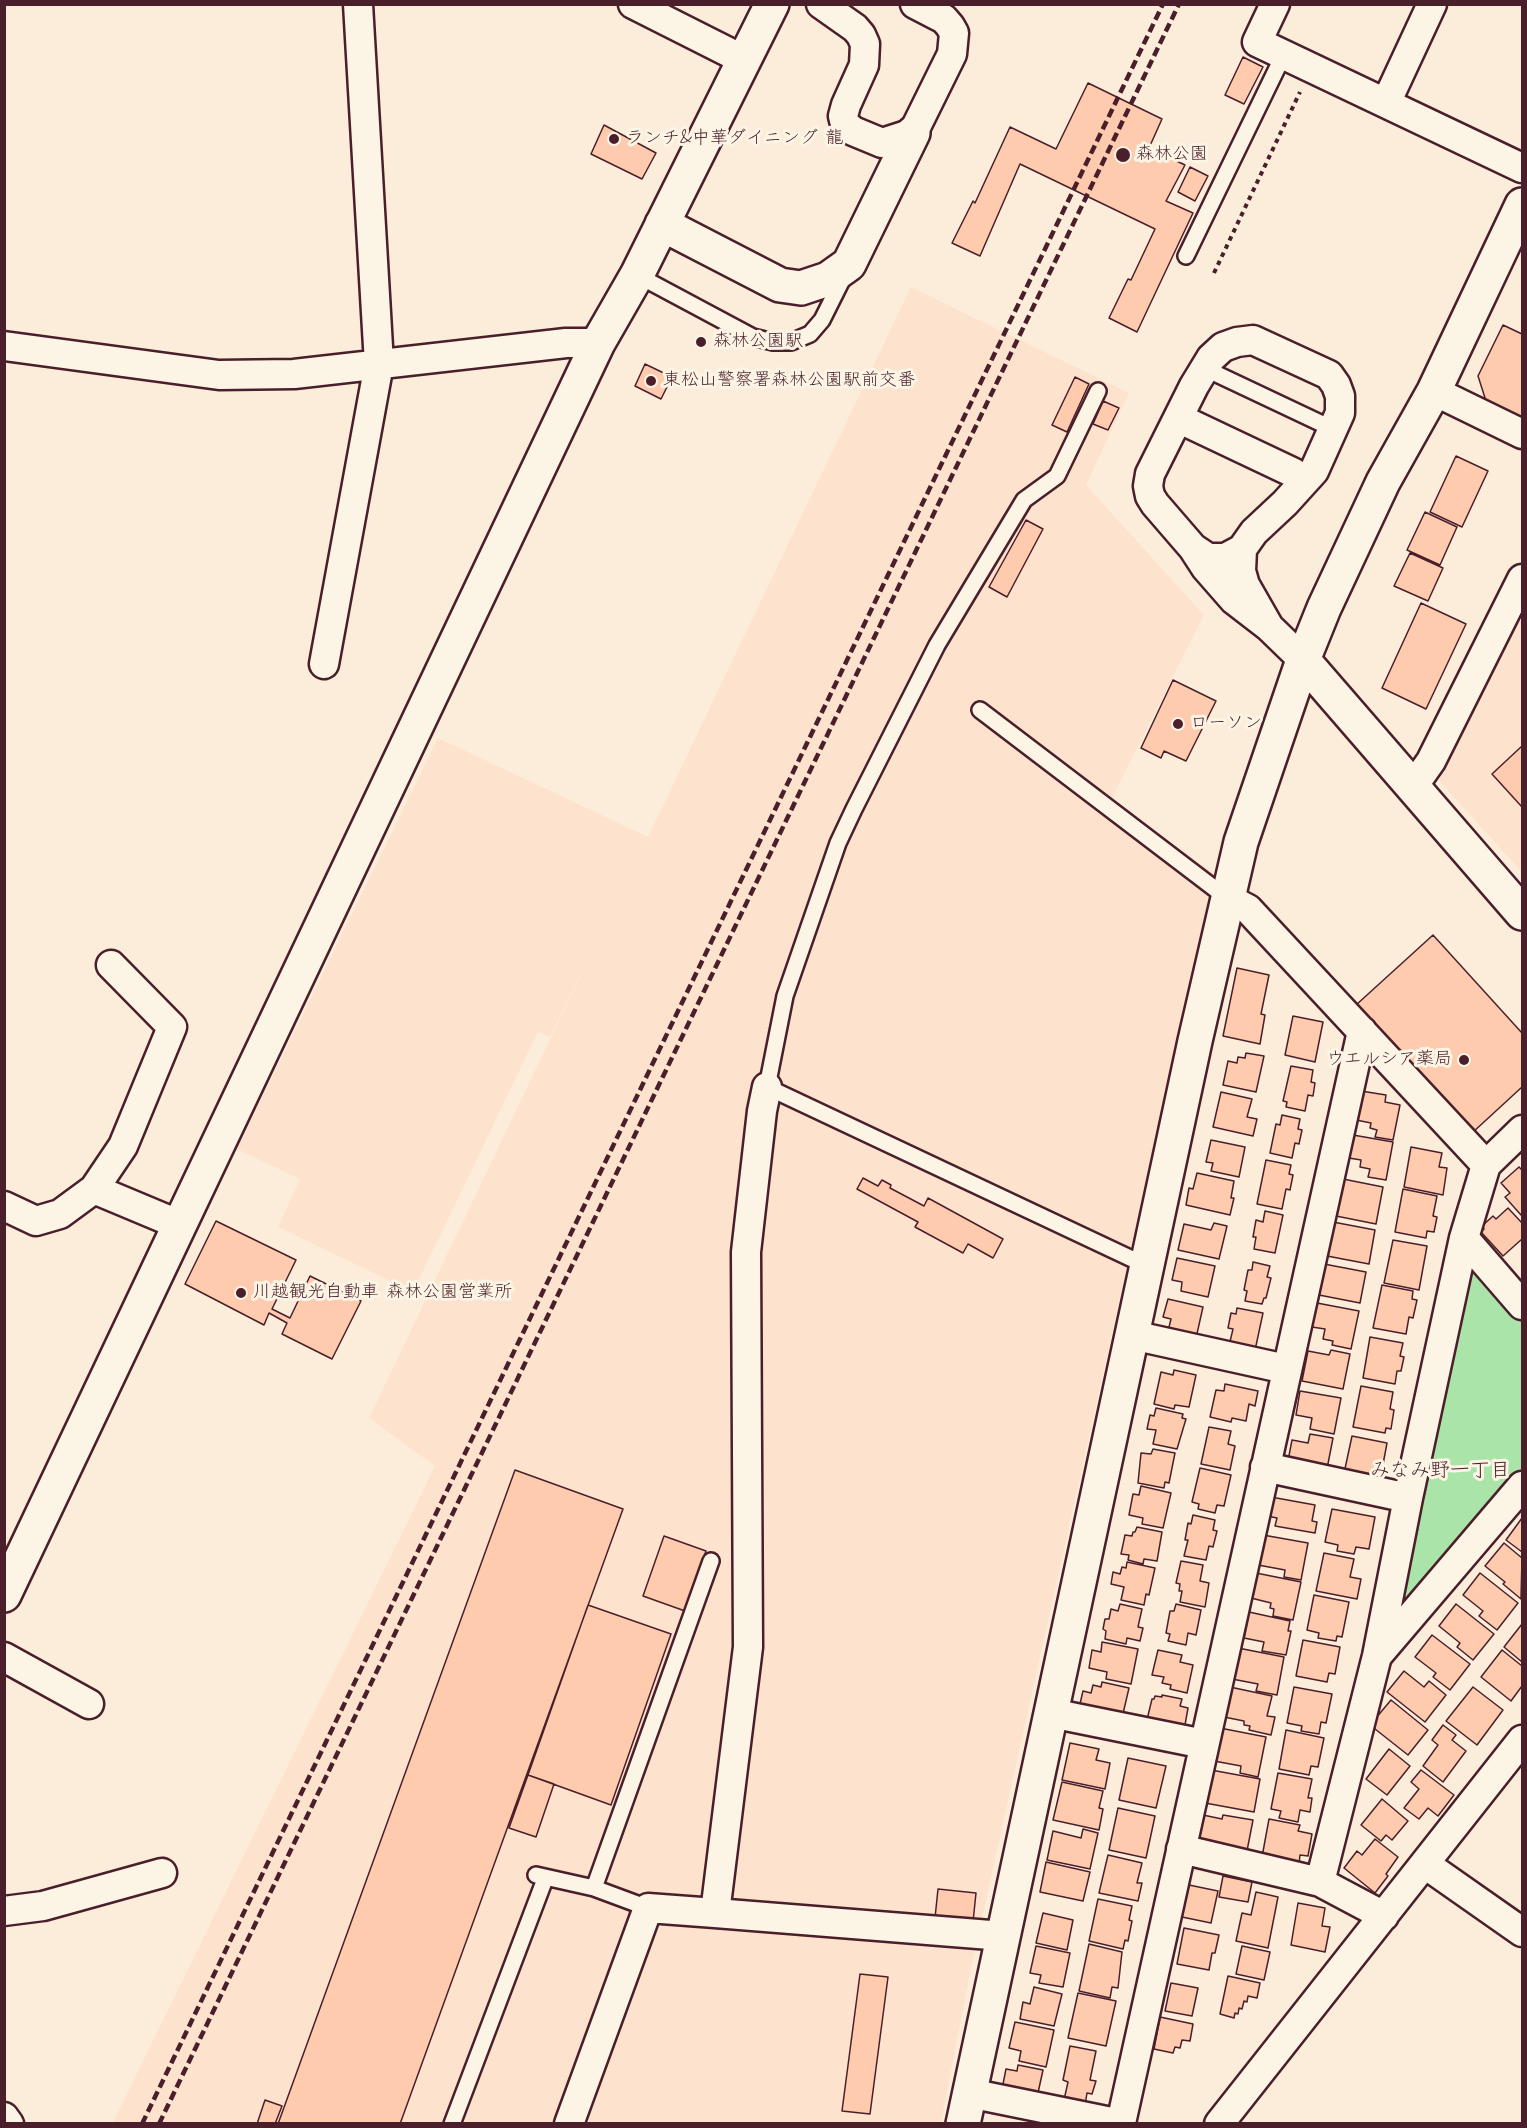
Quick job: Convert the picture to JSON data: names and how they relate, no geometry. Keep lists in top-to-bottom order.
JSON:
{
  "districts": ["みなみ野一丁目"],
  "places": [
    "ランチ&中華ダイニング 龍",
    "森林公園",
    "森林公園駅",
    "東松山警察署森林公園駅前交番",
    "ローソン",
    "ウエルシア薬局",
    "川越観光自動車 森林公園営業所"
  ]
}
